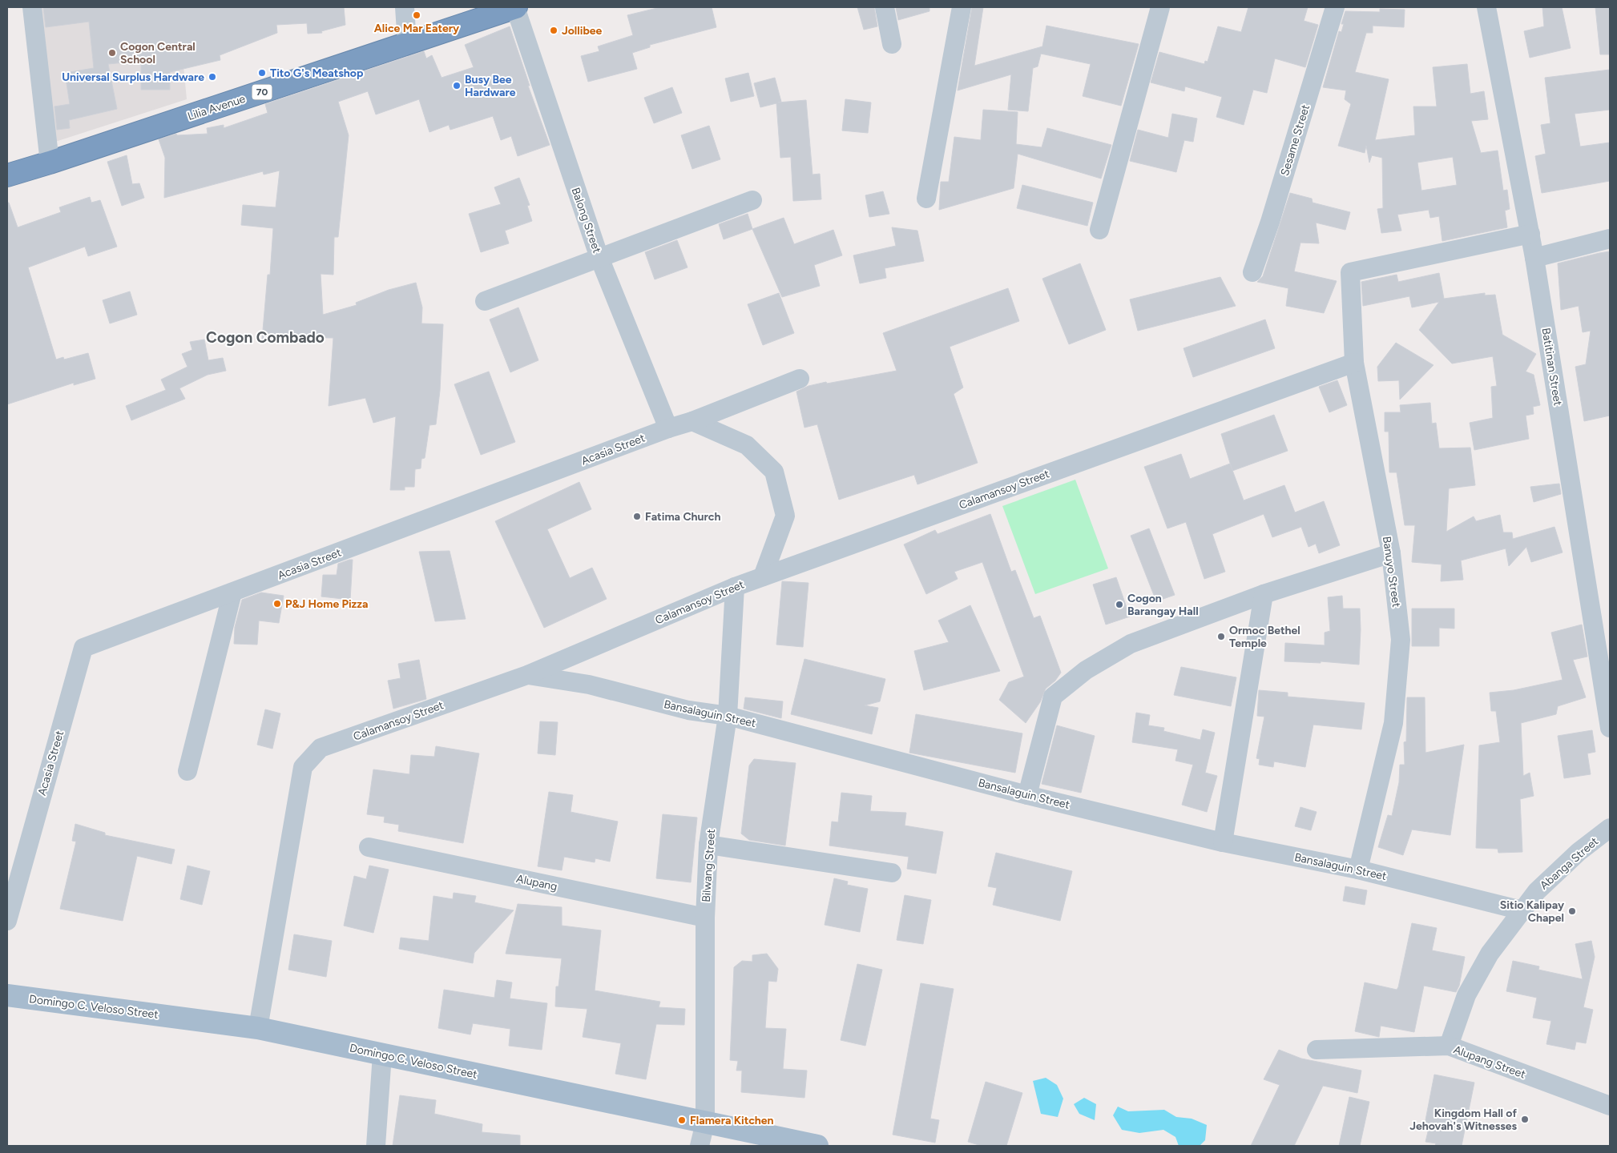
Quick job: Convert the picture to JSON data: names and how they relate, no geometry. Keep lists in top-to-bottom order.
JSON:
{
  "streets": {
    "highway": ["70", "Lilia Avenue"],
    "main road": ["Domingo C. Veloso Street"],
    "street": [
      "Sesame Street",
      "Balong Street",
      "Batitinan Street",
      "Acasia Street",
      "Calamansoy Street",
      "Banuyo Street",
      "Bansalaguin Street",
      "Abanga Street",
      "Bilwang Street",
      "Alupang",
      "Alupang Street"
    ]
  },
  "crossings": [
    ["Lilia Avenue", "Balong Street"],
    ["Balong Street", "Acasia Street"],
    ["Batitinan Street", "Banuyo Street"],
    ["Calamansoy Street", "Banuyo Street"],
    ["Calamansoy Street", "Bansalaguin Street"],
    ["Calamansoy Street", "Bilwang Street"],
    ["Calamansoy Street", "Domingo C. Veloso Street"],
    ["Banuyo Street", "Bansalaguin Street"],
    ["Bansalaguin Street", "Abanga Street"],
    ["Bansalaguin Street", "Bilwang Street"],
    ["Abanga Street", "Alupang Street"],
    ["Bilwang Street", "Alupang"],
    ["Bilwang Street", "Domingo C. Veloso Street"]
  ],
  "districts": ["Cogon Combado"],
  "places": [
    "Alice Mar Eatery",
    "Jollibee",
    "Cogon Central School",
    "Tito G's Meatshop",
    "Universal Surplus Hardware",
    "Busy Bee Hardware",
    "Fatima Church",
    "P&J Home Pizza",
    "Cogon Barangay Hall",
    "Ormoc Bethel Temple",
    "Sitio Kalipay Chapel",
    "Kingdom Hall of Jehovah's Witnesses",
    "Flamera Kitchen"
  ]
}
